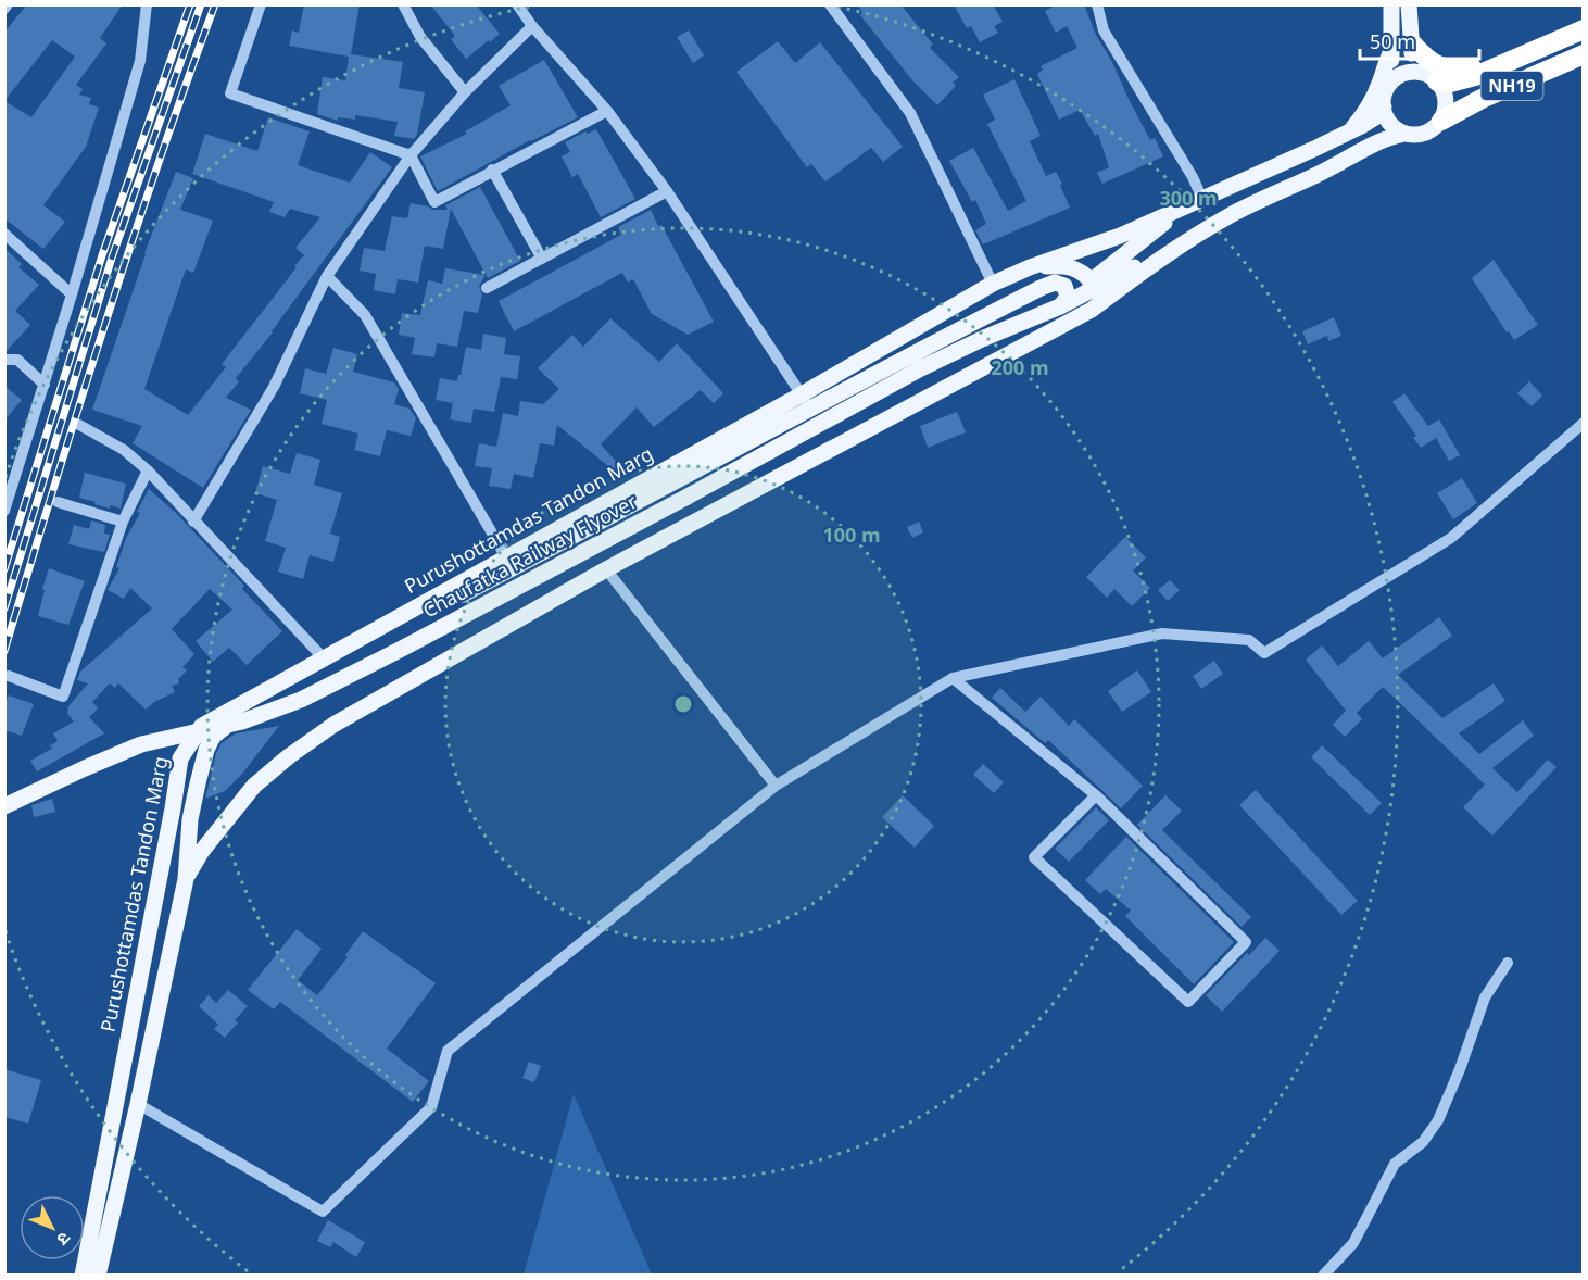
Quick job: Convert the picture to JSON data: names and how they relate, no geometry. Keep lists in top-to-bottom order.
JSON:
{
  "streets": {
    "highway": ["NH19"],
    "main road": ["Purushottamdas Tandon Marg", "Chaufatka Railway Flyover"]
  },
  "scale_bar": "50 m",
  "north": "bottom right",
  "rings": ["300 m", "200 m", "100 m"]
}
